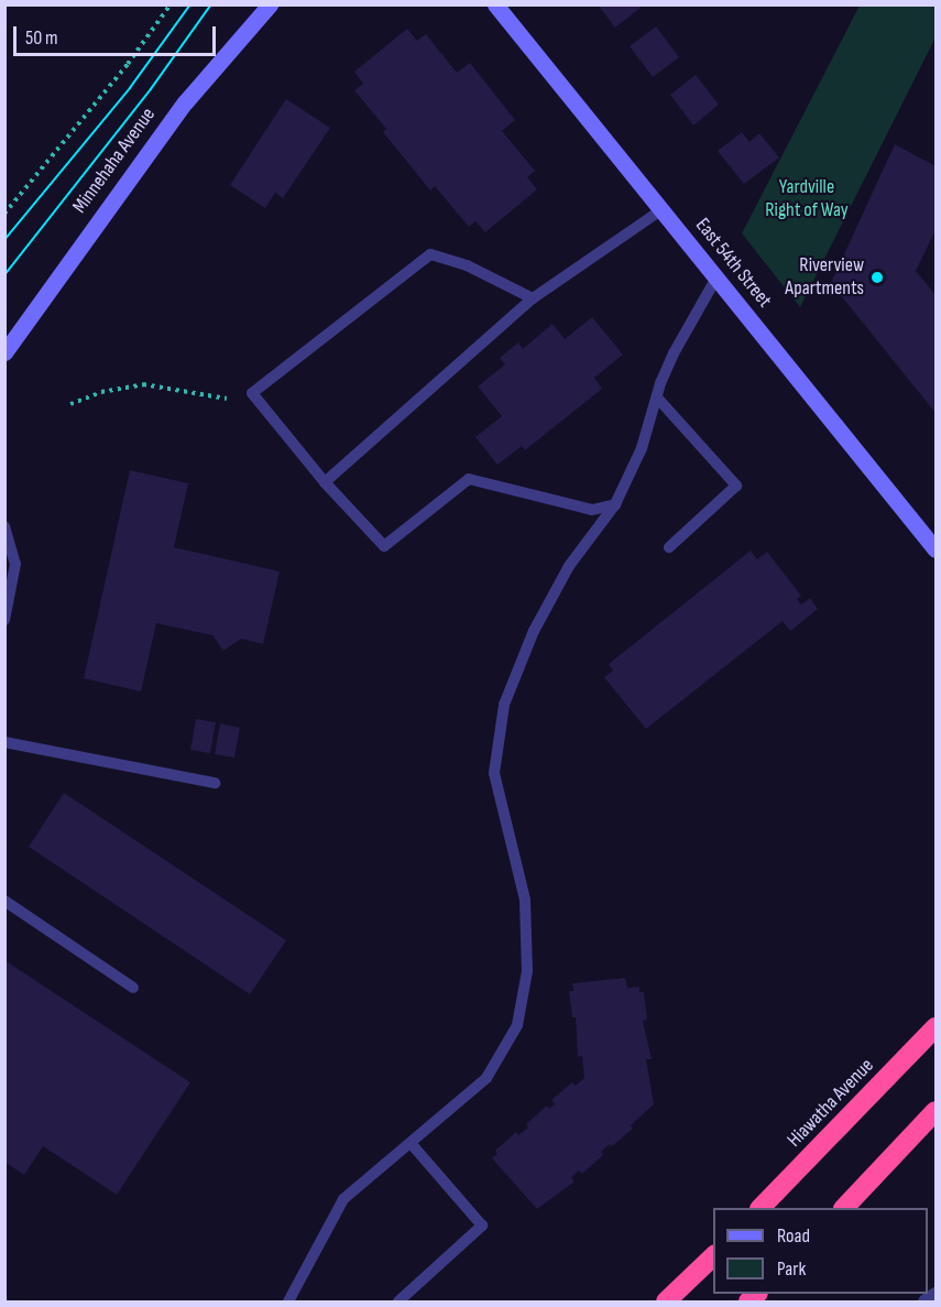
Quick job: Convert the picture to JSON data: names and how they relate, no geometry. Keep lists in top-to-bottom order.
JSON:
{
  "streets": {
    "highway": ["Hiawatha Avenue"],
    "street": ["Minnehaha Avenue", "East 54th Street"]
  },
  "parks": ["Yardville Right of Way"],
  "places": ["Riverview Apartments"],
  "legend": ["Road", "Park"],
  "scale_bar": "50 m"
}
